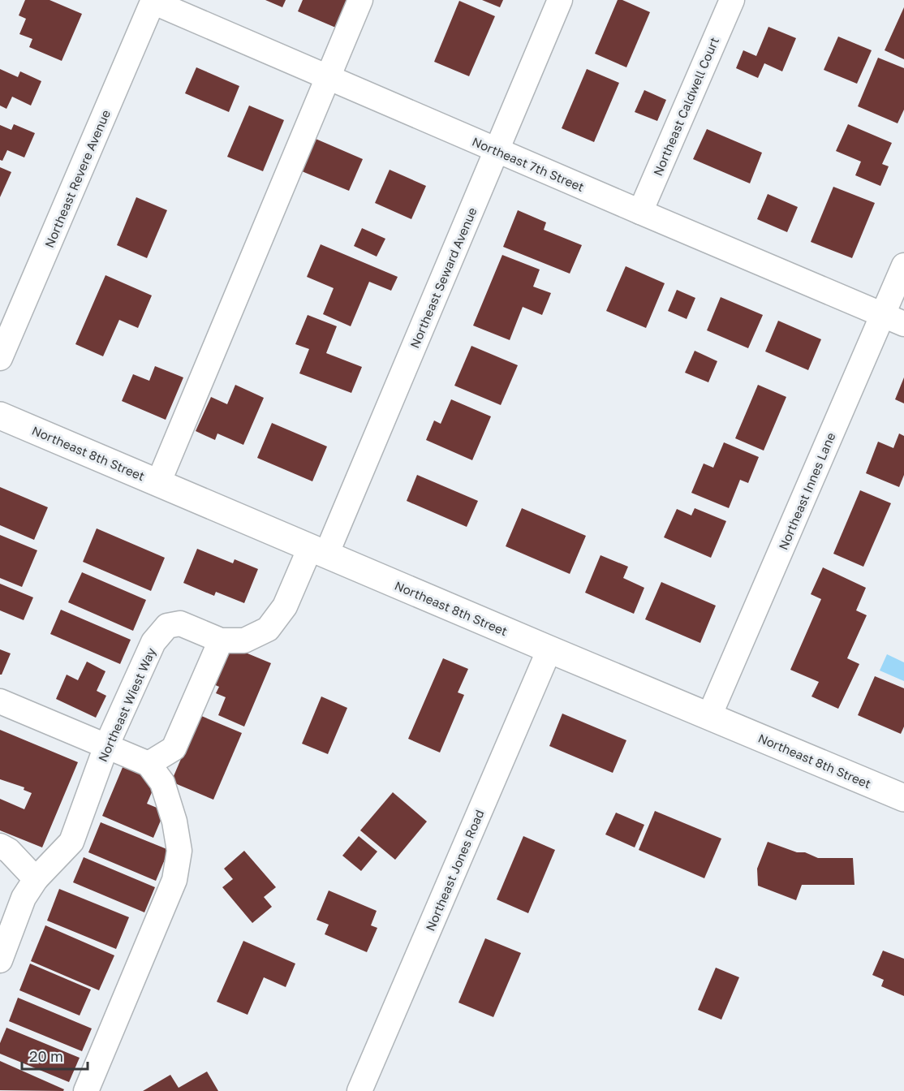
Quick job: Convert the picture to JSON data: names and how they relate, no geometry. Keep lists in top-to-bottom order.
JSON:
{
  "streets": {
    "main road": ["Northeast 8th Street"],
    "street": [
      "Northeast Caldwell Court",
      "Northeast 7th Street",
      "Northeast Revere Avenue",
      "Northeast Seward Avenue",
      "Northeast Innes Lane",
      "Northeast Wiest Way",
      "Northeast Jones Road"
    ]
  },
  "crossings": [
    ["Northeast Caldwell Court", "Northeast 7th Street"],
    ["Northeast 7th Street", "Northeast Revere Avenue"],
    ["Northeast 7th Street", "Northeast Seward Avenue"],
    ["Northeast 7th Street", "Northeast Innes Lane"],
    ["Northeast Seward Avenue", "Northeast 8th Street"],
    ["Northeast Seward Avenue", "Northeast Wiest Way"],
    ["Northeast 8th Street", "Northeast Innes Lane"],
    ["Northeast 8th Street", "Northeast Wiest Way"],
    ["Northeast 8th Street", "Northeast Jones Road"]
  ],
  "scale_bar": "20 m"
}
